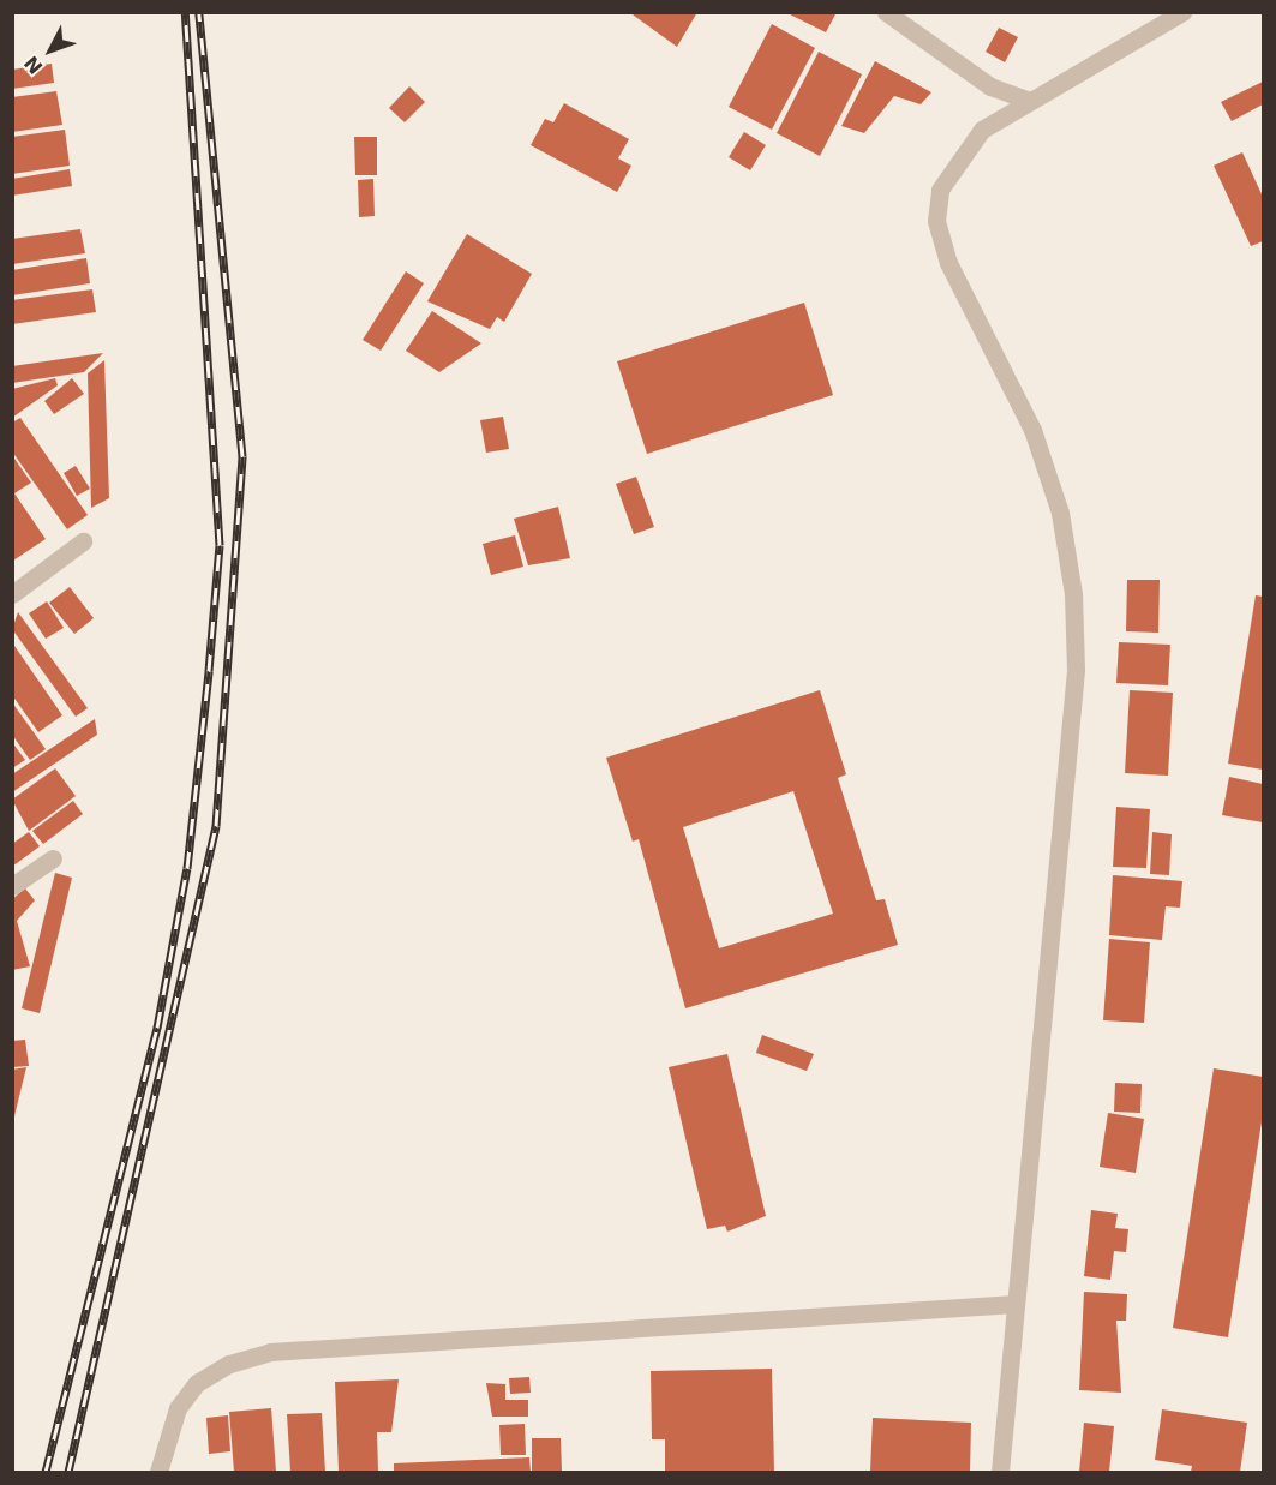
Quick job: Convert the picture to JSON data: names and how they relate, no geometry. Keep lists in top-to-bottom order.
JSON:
{
  "north": "bottom left"
}
